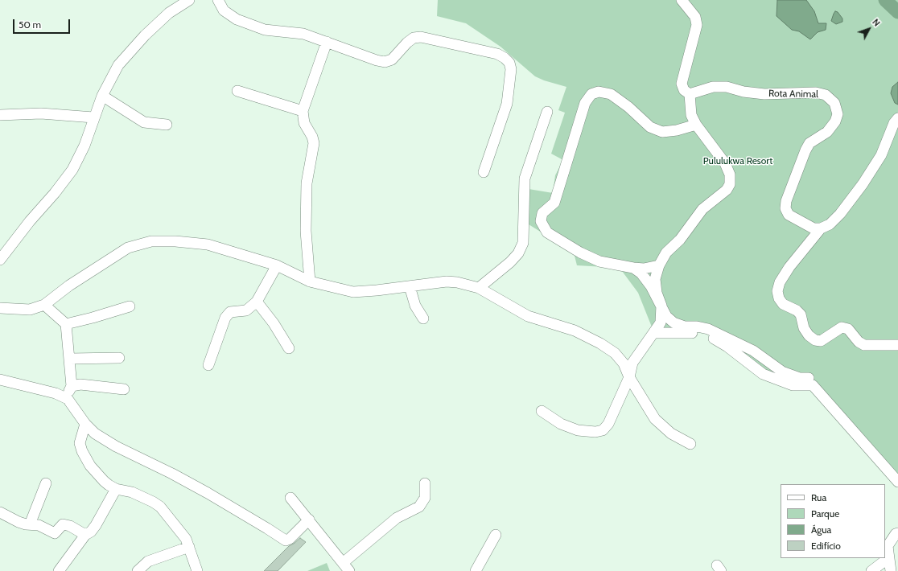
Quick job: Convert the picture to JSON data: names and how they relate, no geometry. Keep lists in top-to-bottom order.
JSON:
{
  "streets": {
    "street": ["Rota Animal"]
  },
  "parks": ["Pululukwa Resort"],
  "legend": [
    "Rua",
    "Parque",
    "Água",
    "Edifício"
  ],
  "scale_bar": "50 m",
  "north": "top right"
}
